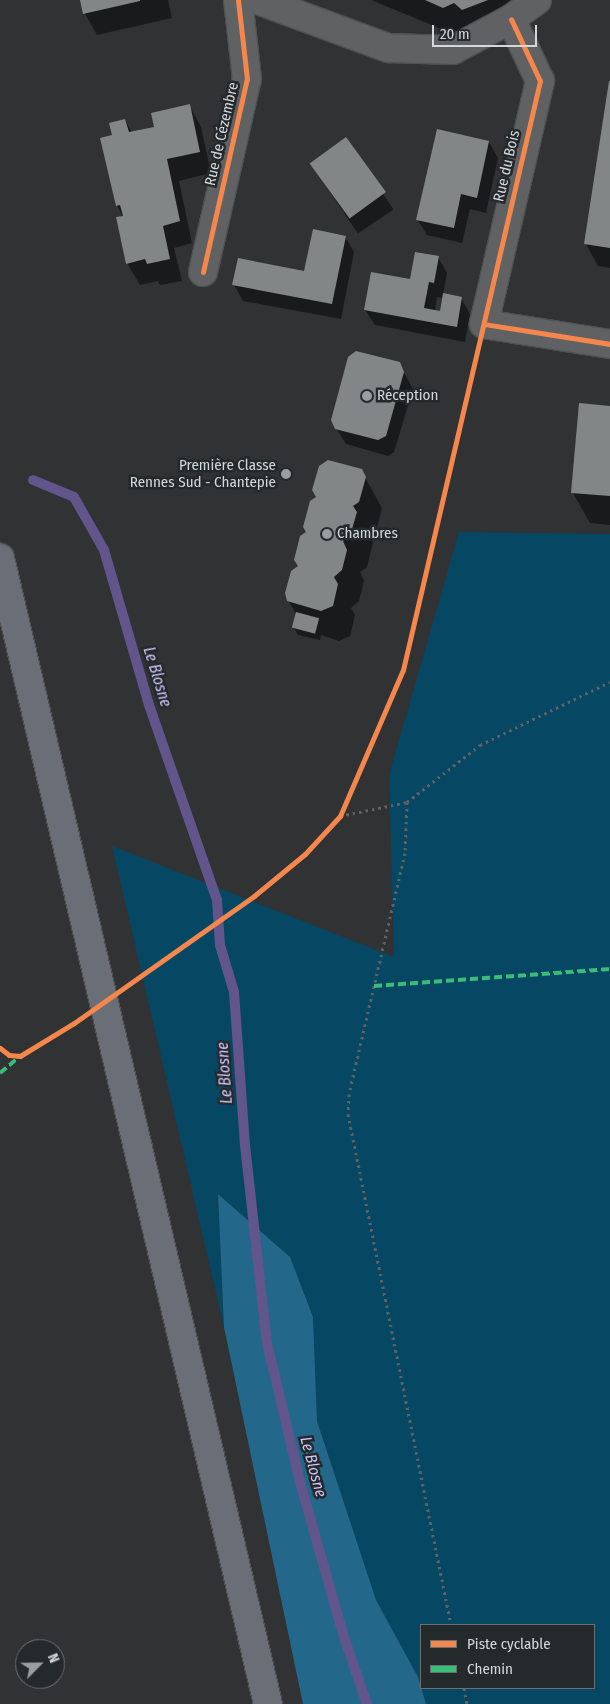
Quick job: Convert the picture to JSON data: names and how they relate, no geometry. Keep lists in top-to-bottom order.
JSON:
{
  "streets": {
    "street": ["Rue de Cézembre", "Rue du Bois"]
  },
  "water": ["Le Blosne"],
  "places": ["Réception", "Première Classe Rennes Sud - Chantepie", "Chambres"],
  "legend": ["Piste cyclable", "Chemin"],
  "scale_bar": "20 m",
  "north": "top right"
}
